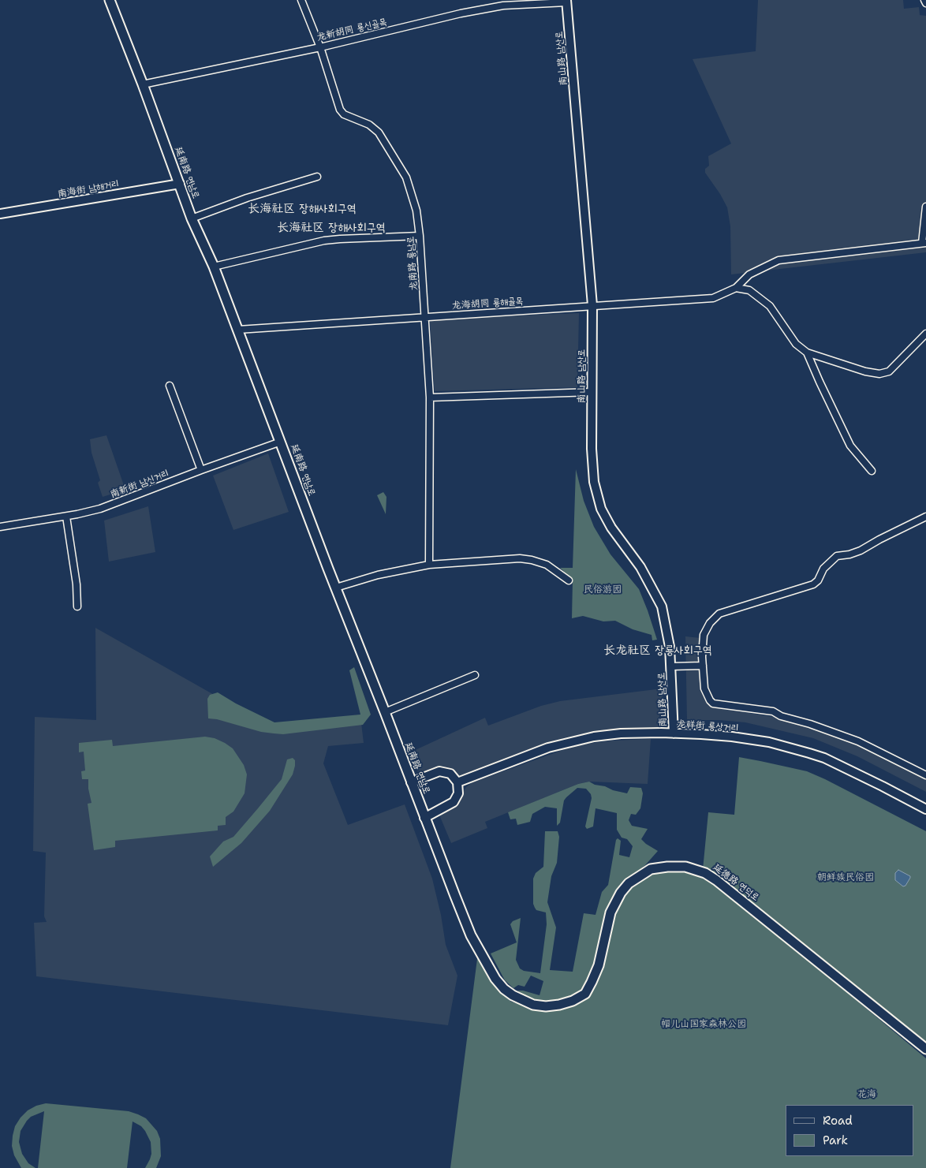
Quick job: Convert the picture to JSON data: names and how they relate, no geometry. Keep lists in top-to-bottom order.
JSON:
{
  "streets": {
    "main road": ["延南路 연남로", "延德路 연덕로"],
    "street": [
      "龙新胡同 룡신골목",
      "南山路 남산로",
      "南海街 남해거리",
      "龙南路 룡남로",
      "龙海胡同 룡해골목",
      "南新街 남신거리",
      "龙祥街 룡상거리"
    ]
  },
  "crossings": [
    ["龙新胡同 룡신골목", "南山路 남산로"],
    ["龙新胡同 룡신골목", "延南路 연남로"],
    ["龙新胡同 룡신골목", "龙南路 룡남로"],
    ["南山路 남산로", "龙海胡同 룡해골목"],
    ["南山路 남산로", "龙祥街 룡상거리"],
    ["延南路 연남로", "南海街 남해거리"],
    ["延南路 연남로", "龙海胡同 룡해골목"],
    ["延南路 연남로", "南新街 남신거리"],
    ["延南路 연남로", "延德路 연덕로"],
    ["龙南路 룡남로", "龙海胡同 룡해골목"]
  ],
  "districts": ["长海社区 장해사회구역", "长海社区 장해사회구역", "长龙社区 장룡사회구역"],
  "parks": [
    "民俗游园",
    "朝鲜族民俗园",
    "帽儿山国家森林公园",
    "花海"
  ],
  "legend": ["Road", "Park"]
}
